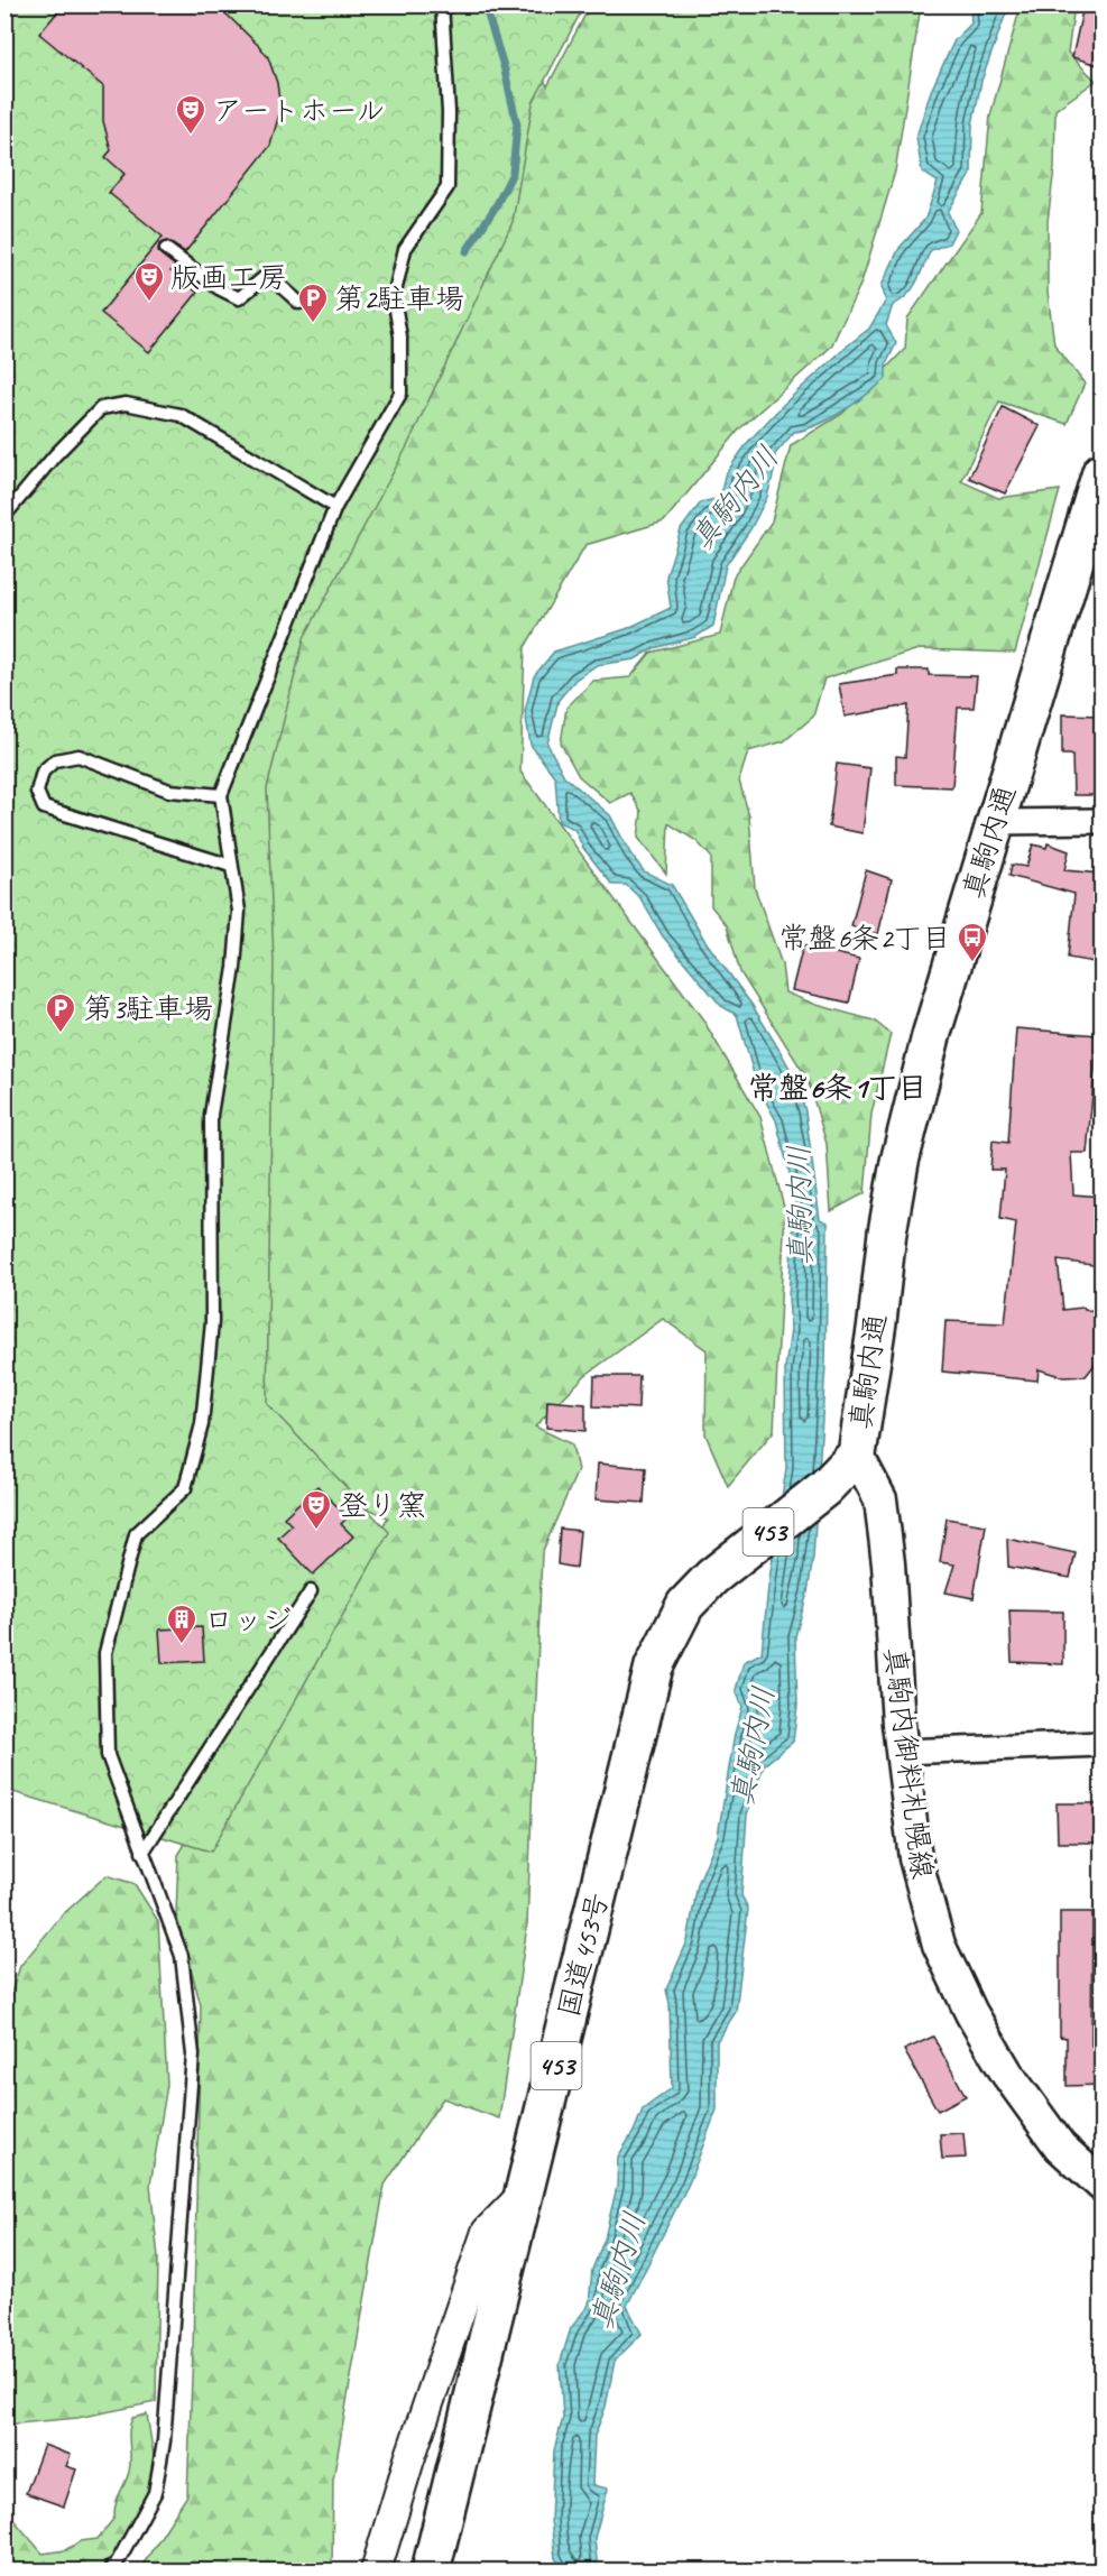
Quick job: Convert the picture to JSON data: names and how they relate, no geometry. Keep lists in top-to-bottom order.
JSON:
{
  "streets": {
    "highway": ["真駒内通", "453", "国道453号"],
    "main road": ["真駒内御料札幌線"]
  },
  "crossings": [
    ["真駒内通", "真駒内御料札幌線"],
    ["真駒内通", "国道453号"],
    ["真駒内御料札幌線", "国道453号"]
  ],
  "districts": ["常盤6条1丁目"],
  "water": ["真駒内川"],
  "places": {
    "theatre": ["アートホール", "版画工房", "登り窯"],
    "parking": ["第2駐車場", "第3駐車場"],
    "bus stop": ["常盤6条2丁目"],
    "building": ["ロッジ"]
  }
}
